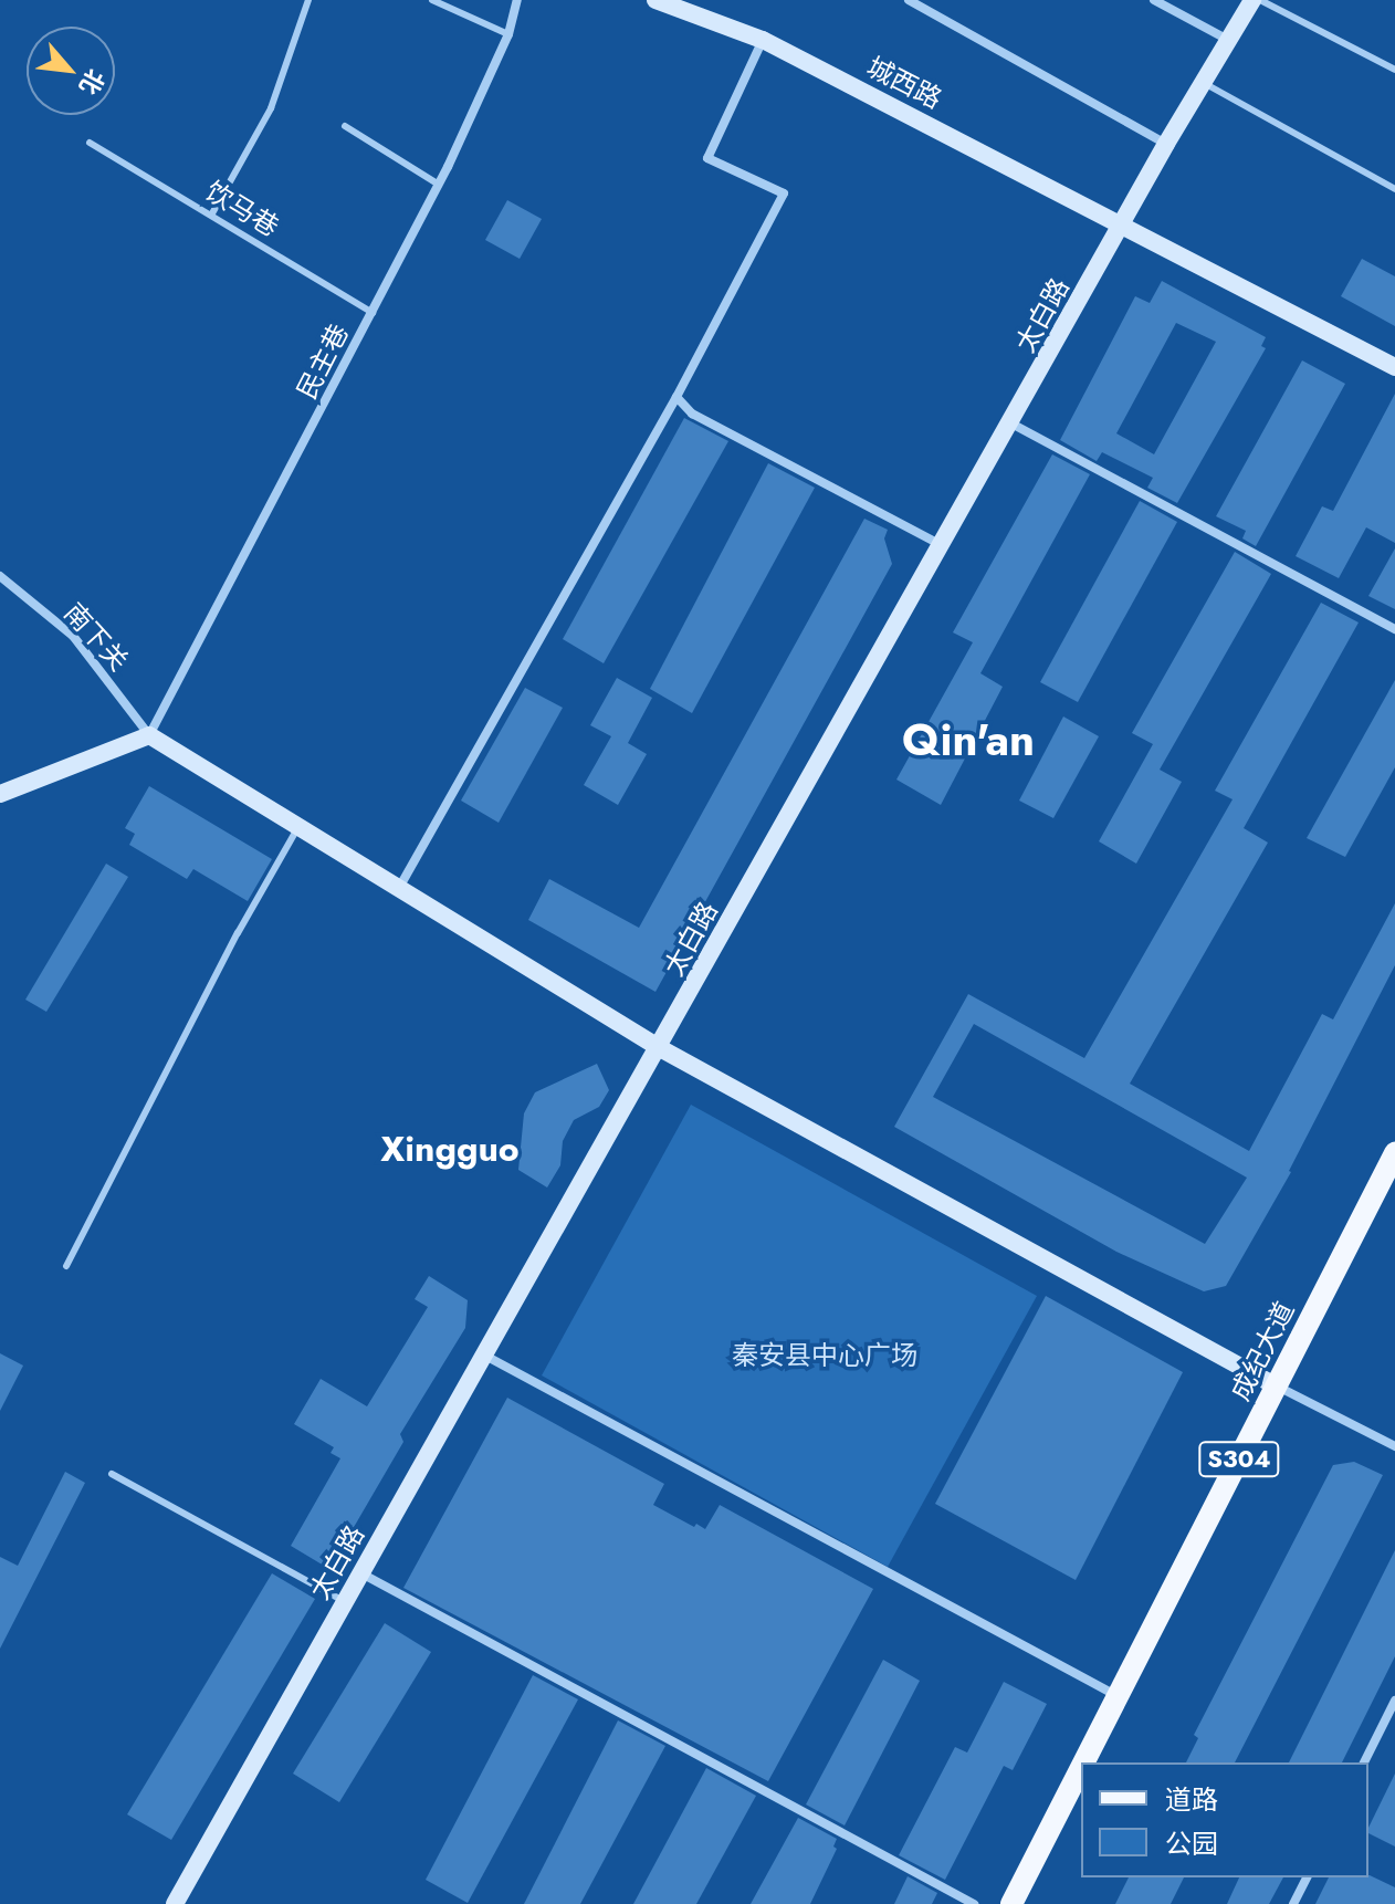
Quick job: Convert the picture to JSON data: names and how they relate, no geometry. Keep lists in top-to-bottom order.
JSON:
{
  "streets": {
    "main road": [
      "城西路",
      "太白路",
      "成纪大道",
      "S304"
    ],
    "street": ["民主巷", "南下关"],
    "lane": ["饮马巷"]
  },
  "crossings": [
    ["城西路", "太白路"],
    ["饮马巷", "民主巷"],
    ["民主巷", "南下关"]
  ],
  "districts": ["Qin'an", "Xingguo"],
  "parks": ["秦安县中心广场"],
  "legend": ["道路", "公园"],
  "north": "bottom right"
}
